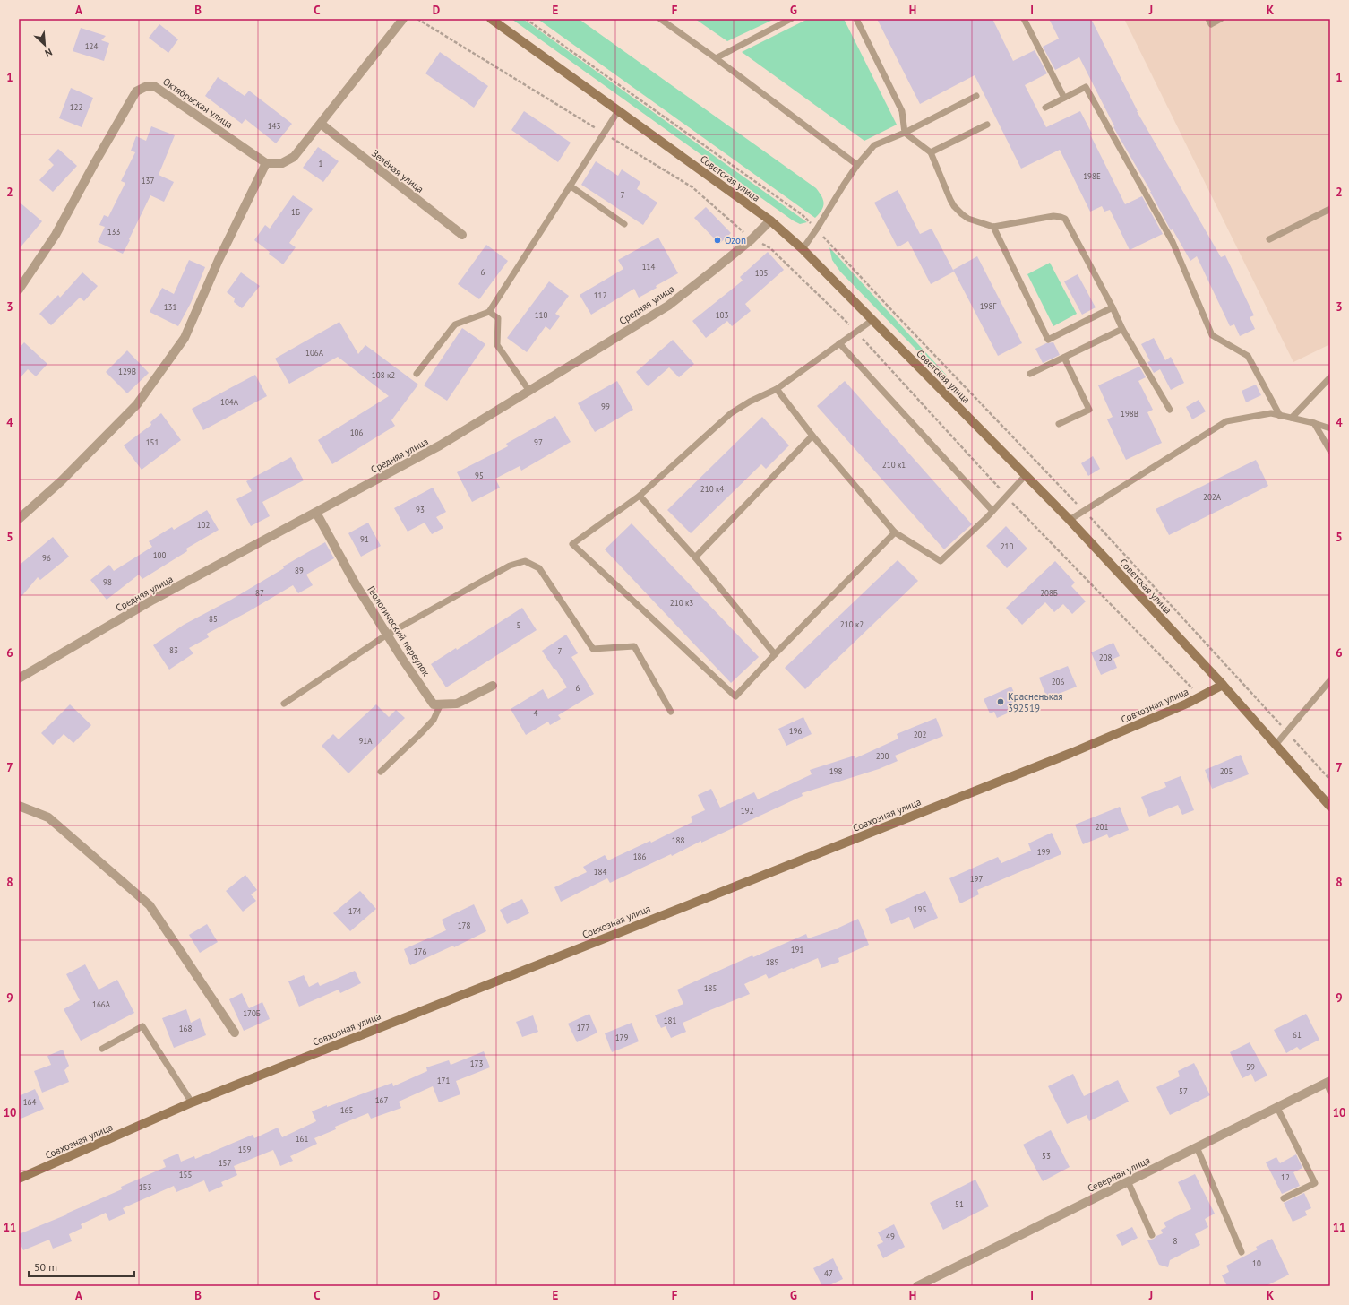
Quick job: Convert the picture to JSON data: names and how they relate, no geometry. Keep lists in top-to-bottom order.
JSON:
{
  "streets": {
    "street": [
      "Октябрьская улица",
      "Зелёная улица",
      "Советская улица",
      "Средняя улица",
      "Геологический переулок",
      "Совхозная улица",
      "Северная улица"
    ]
  },
  "crossings": [
    ["Советская улица", "Средняя улица"],
    ["Советская улица", "Совхозная улица"],
    ["Средняя улица", "Геологический переулок"]
  ],
  "places": ["Ozon", "Красненькая 392519"],
  "house_numbers": [
    "124",
    "122",
    "143",
    "1",
    "198Е",
    "137",
    "7",
    "1Б",
    "133",
    "114",
    "6",
    "105",
    "112",
    "198Г",
    "131",
    "110",
    "103",
    "106А",
    "129В",
    "108 к2",
    "104А",
    "99",
    "198В",
    "106",
    "151",
    "97",
    "210 к1",
    "95",
    "210 к4",
    "202А",
    "93",
    "102",
    "91",
    "210",
    "100",
    "96",
    "89",
    "98",
    "87",
    "208Б",
    "210 к3",
    "85",
    "210 к2",
    "5",
    "83",
    "7",
    "208",
    "206",
    "6",
    "4",
    "196",
    "202",
    "91А",
    "200",
    "198",
    "205",
    "192",
    "201",
    "188",
    "199",
    "186",
    "184",
    "197",
    "195",
    "174",
    "178",
    "191",
    "176",
    "189",
    "185",
    "166А",
    "170Б",
    "181",
    "177",
    "168",
    "61",
    "179",
    "173",
    "59",
    "171",
    "57",
    "167",
    "164",
    "165",
    "161",
    "159",
    "53",
    "157",
    "155",
    "12",
    "153",
    "51",
    "49",
    "8",
    "10",
    "47"
  ],
  "scale_bar": "50 m",
  "north": "bottom right",
  "grid": {
    "columns": [
      "A",
      "B",
      "C",
      "D",
      "E",
      "F",
      "G",
      "H",
      "I",
      "J",
      "K"
    ],
    "rows": [
      "1",
      "2",
      "3",
      "4",
      "5",
      "6",
      "7",
      "8",
      "9",
      "10",
      "11"
    ]
  }
}
